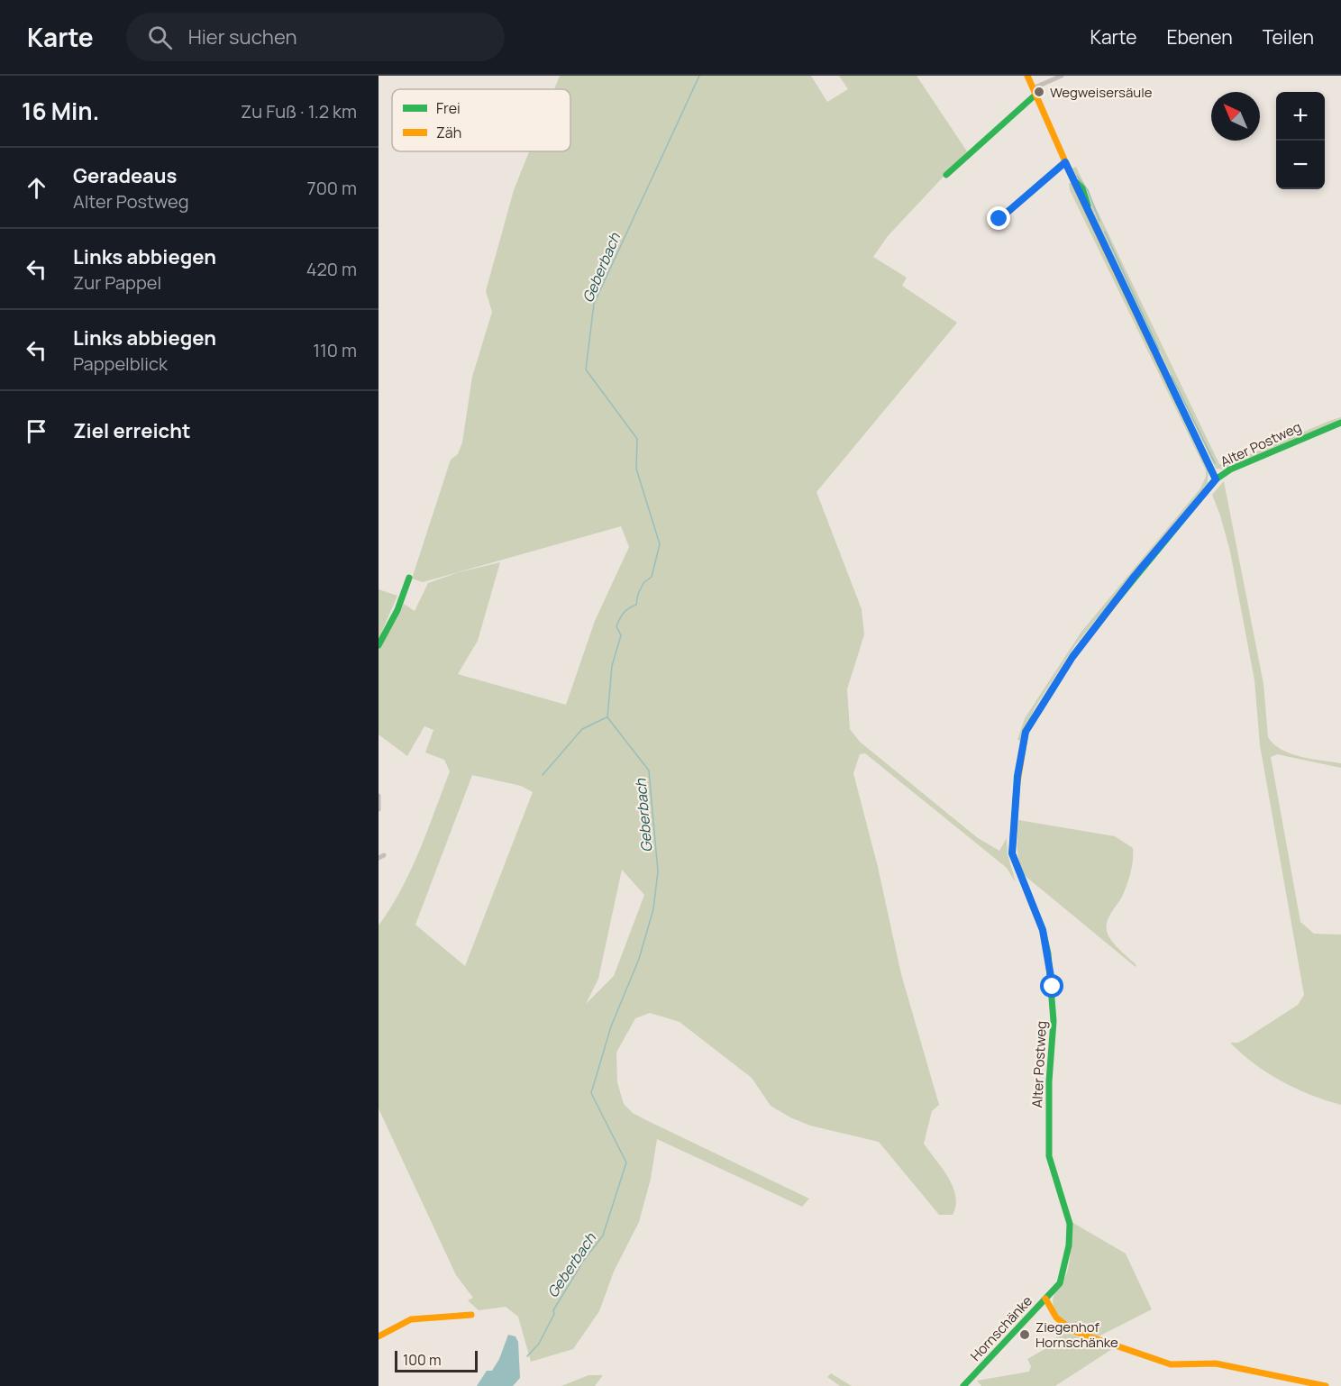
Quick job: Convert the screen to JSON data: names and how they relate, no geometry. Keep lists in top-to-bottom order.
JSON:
{
  "streets": {
    "street": ["Alter Postweg", "Hornschänke"]
  },
  "crossings": [
    ["Alter Postweg", "Hornschänke"]
  ],
  "water": ["Geberbach"],
  "places": ["Wegweisersäule", "Ziegenhof Hornschänke"],
  "legend": ["Frei", "Zäh"],
  "scale_bar": "100 m",
  "north": "top left",
  "page": {
    "header": "Karte",
    "search": "Hier suchen",
    "nav": ["Karte", "Ebenen", "Teilen"],
    "heading": ["16 Min.", "Zu Fuß · 1.2 km"],
    "map_buttons": ["+", "−"],
    "list": [
      ["Geradeaus", "Alter Postweg", "700 m"],
      ["Links abbiegen", "Zur Pappel", "420 m"],
      ["Links abbiegen", "Pappelblick", "110 m"],
      "Ziel erreicht"
    ],
    "scale": "100 m"
  }
}
